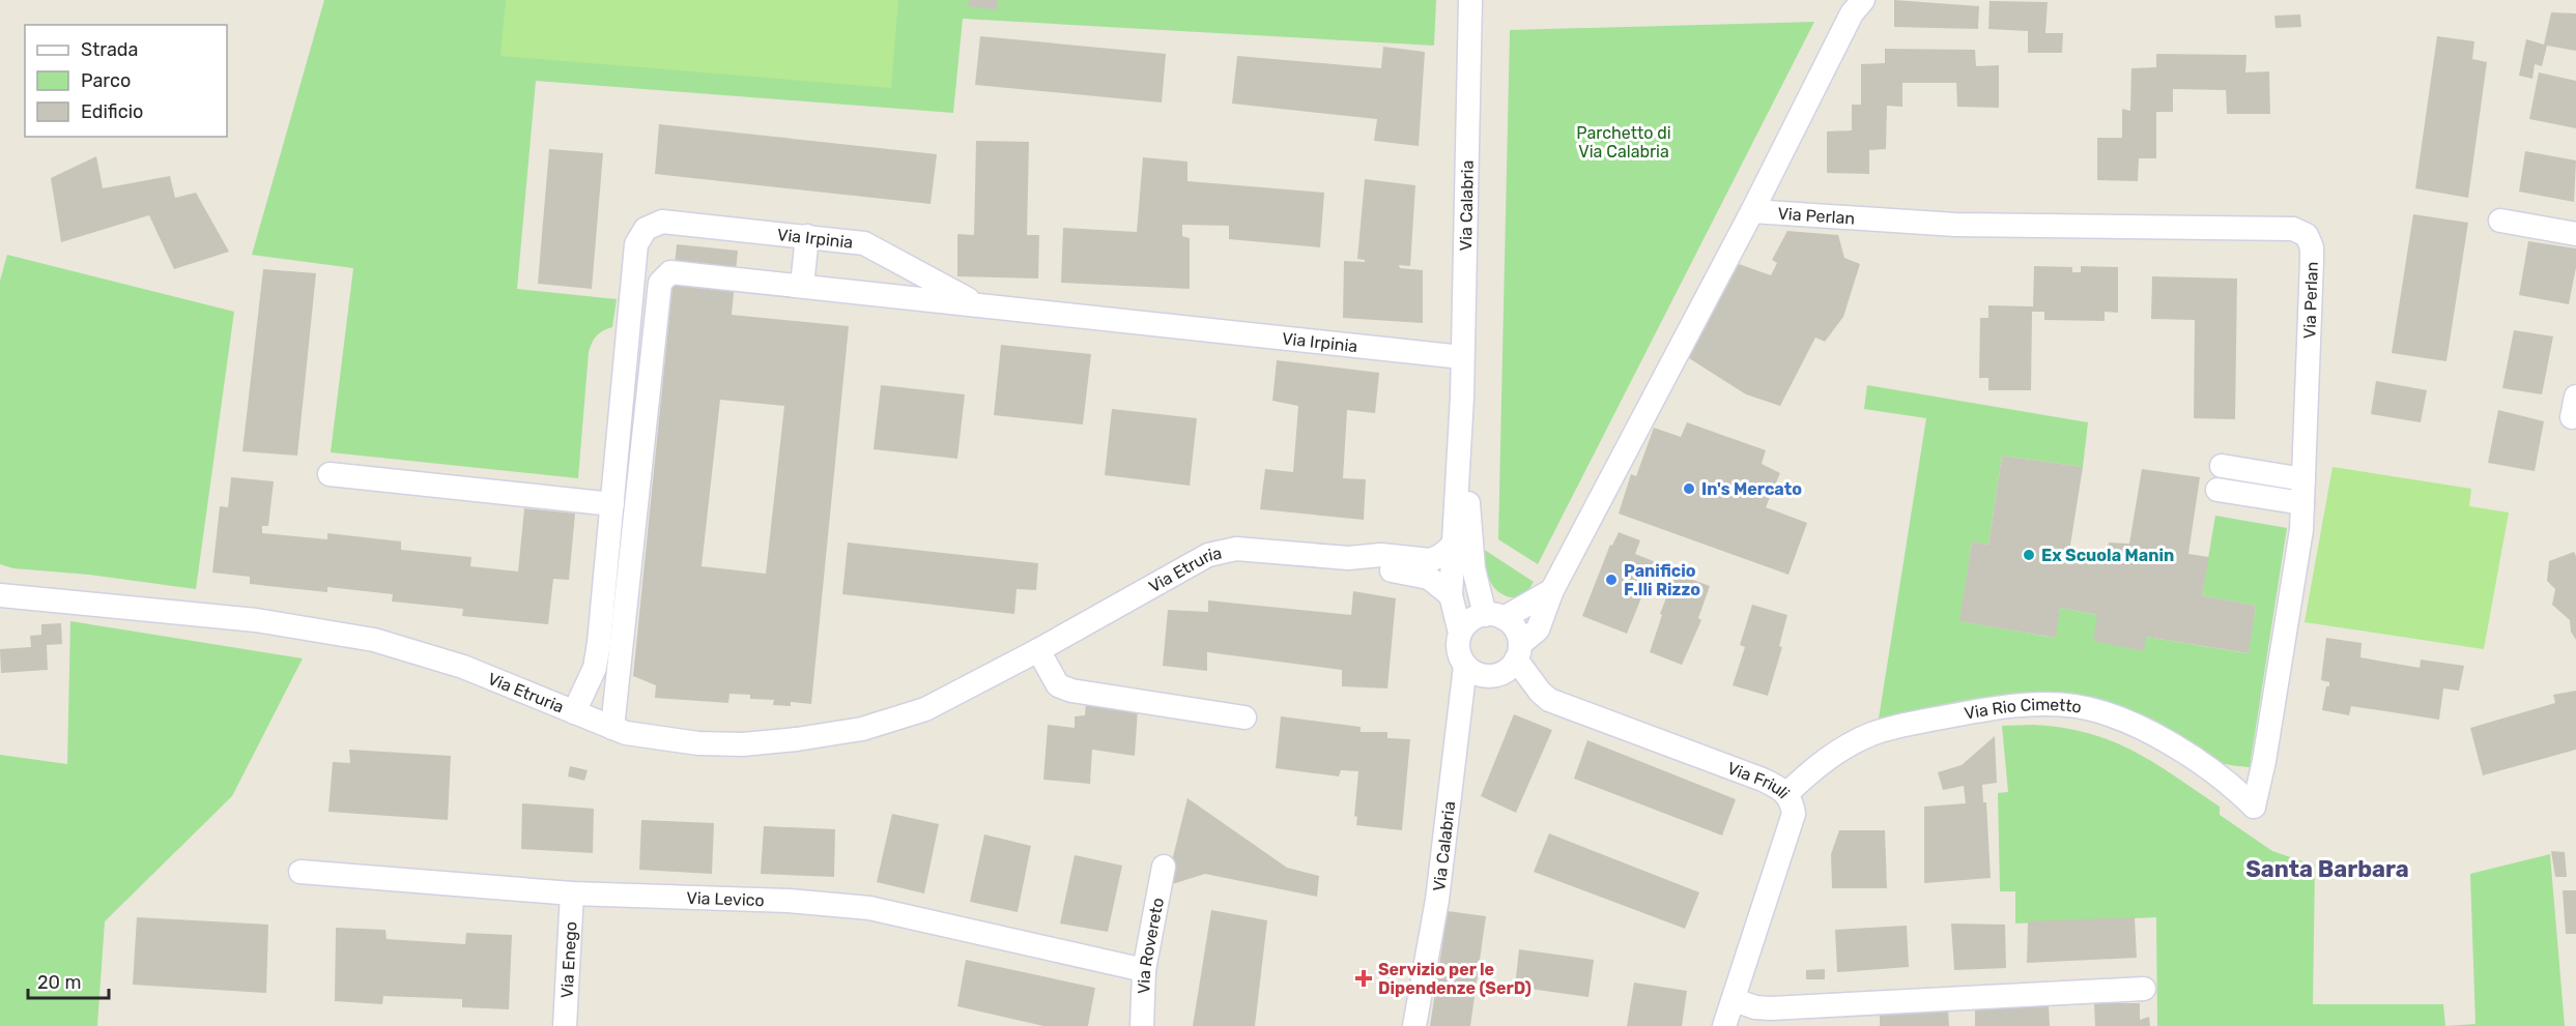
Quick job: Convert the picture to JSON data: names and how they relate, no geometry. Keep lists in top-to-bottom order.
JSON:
{
  "streets": {
    "street": [
      "Via Calabria",
      "Via Perlan",
      "Via Irpinia",
      "Via Etruria",
      "Via Rio Cimetto",
      "Via Friuli",
      "Via Levico",
      "Via Rovereto",
      "Via Enego"
    ]
  },
  "crossings": [
    ["Via Calabria", "Via Perlan"],
    ["Via Calabria", "Via Irpinia"],
    ["Via Calabria", "Via Etruria"],
    ["Via Calabria", "Via Friuli"],
    ["Via Perlan", "Via Rio Cimetto"],
    ["Via Perlan", "Via Friuli"],
    ["Via Irpinia", "Via Etruria"],
    ["Via Rio Cimetto", "Via Friuli"],
    ["Via Levico", "Via Rovereto"],
    ["Via Levico", "Via Enego"]
  ],
  "districts": ["Santa Barbara"],
  "parks": ["Parchetto di Via Calabria"],
  "places": {
    "other": ["In's Mercato", "Ex Scuola Manin", "Panificio F.lli Rizzo"],
    "health": ["Servizio per le Dipendenze (SerD)"]
  },
  "legend": ["Strada", "Parco", "Edificio"],
  "scale_bar": "20 m"
}
